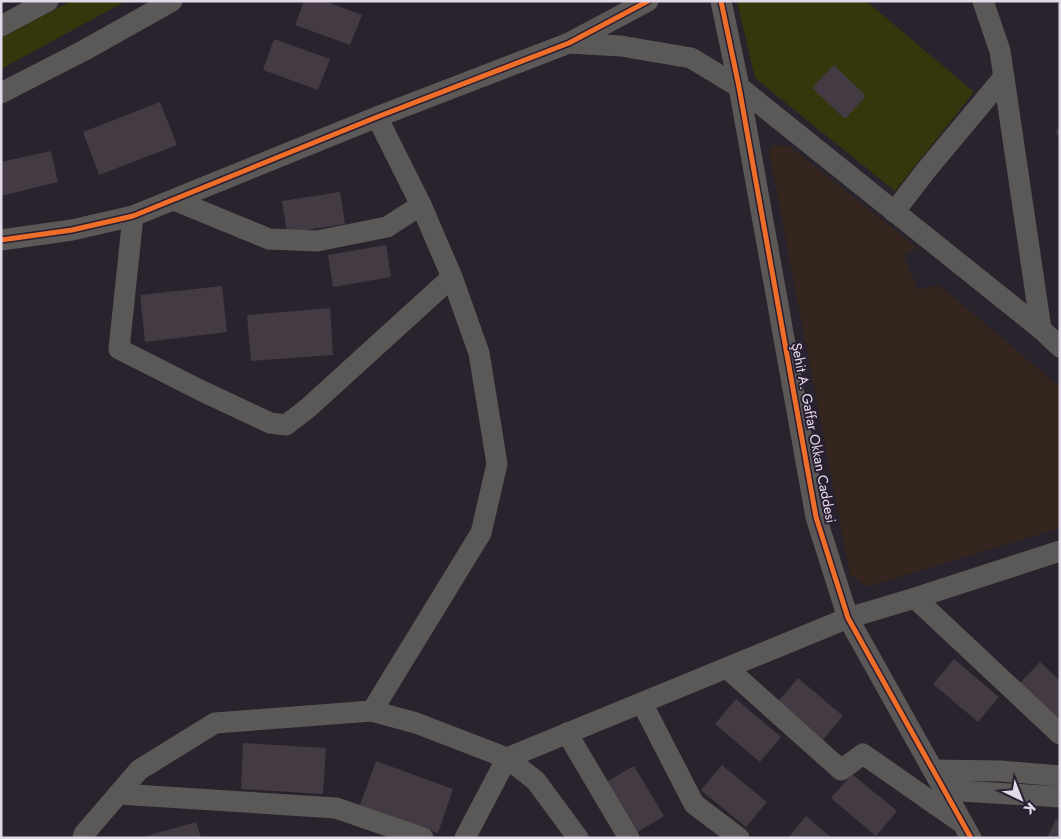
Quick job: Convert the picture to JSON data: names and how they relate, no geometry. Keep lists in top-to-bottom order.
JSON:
{
  "streets": {
    "street": ["Şehit A. Gaffar Okkan Caddesi"]
  },
  "north": "bottom right"
}
